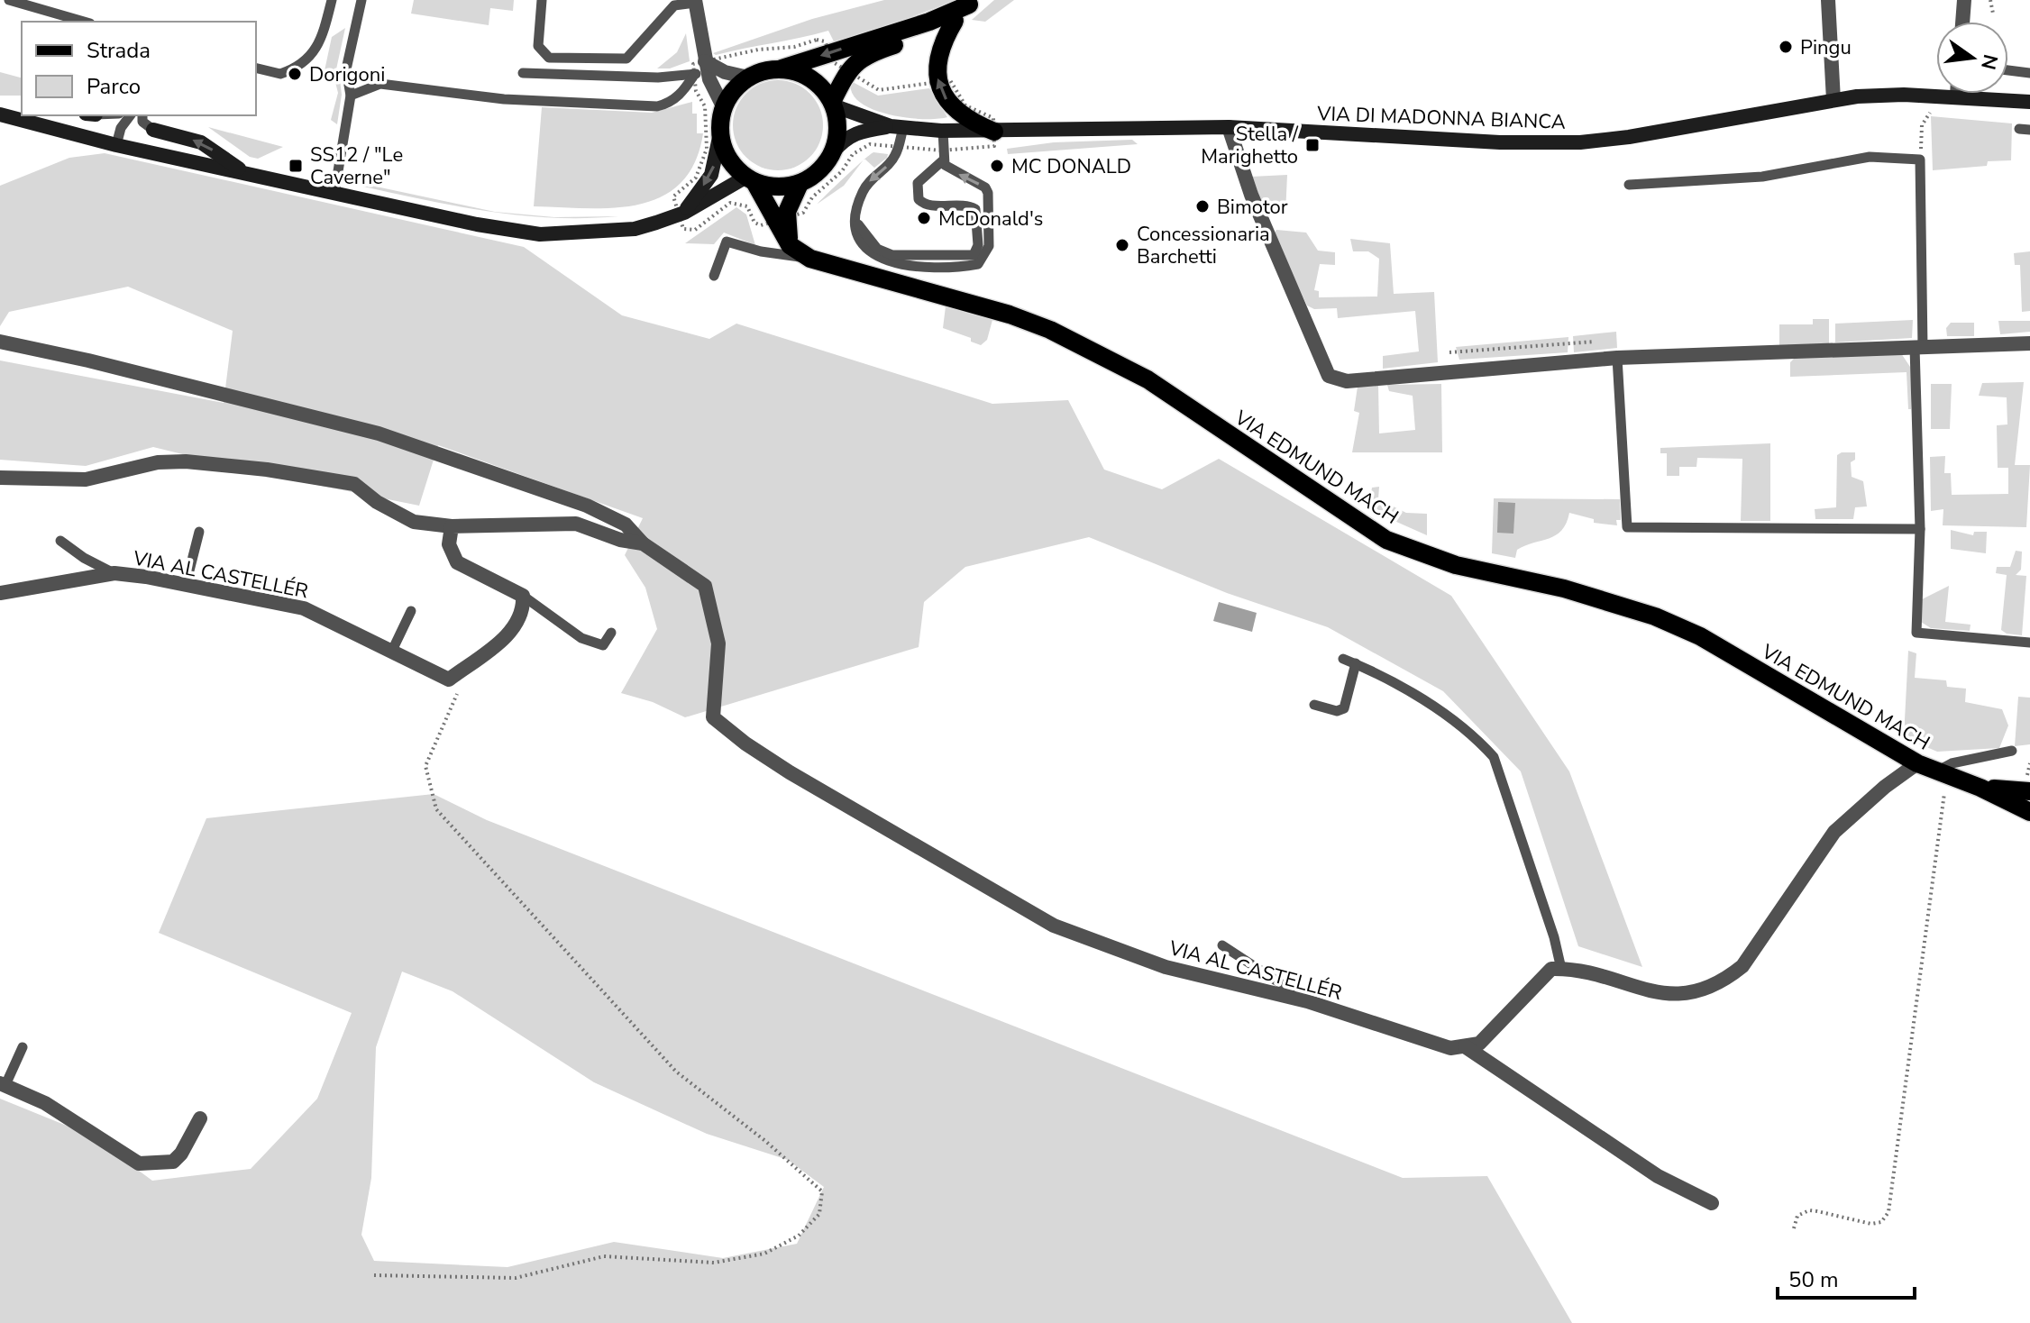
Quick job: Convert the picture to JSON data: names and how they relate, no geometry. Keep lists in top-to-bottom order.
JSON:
{
  "streets": {
    "main road": ["VIA DI MADONNA BIANCA", "VIA EDMUND MACH"],
    "street": ["VIA AL CASTELLÉR"]
  },
  "crossings": [
    ["VIA DI MADONNA BIANCA", "VIA EDMUND MACH"]
  ],
  "places": {
    "other": [
      "Pingu",
      "Dorigoni",
      "MC DONALD",
      "Bimotor",
      "McDonald's",
      "Concessionaria Barchetti"
    ],
    "transit": ["Stella / Marighetto", "SS12 / \"Le Caverne\""]
  },
  "legend": ["Strada", "Parco"],
  "scale_bar": "50 m",
  "north": "right"
}
